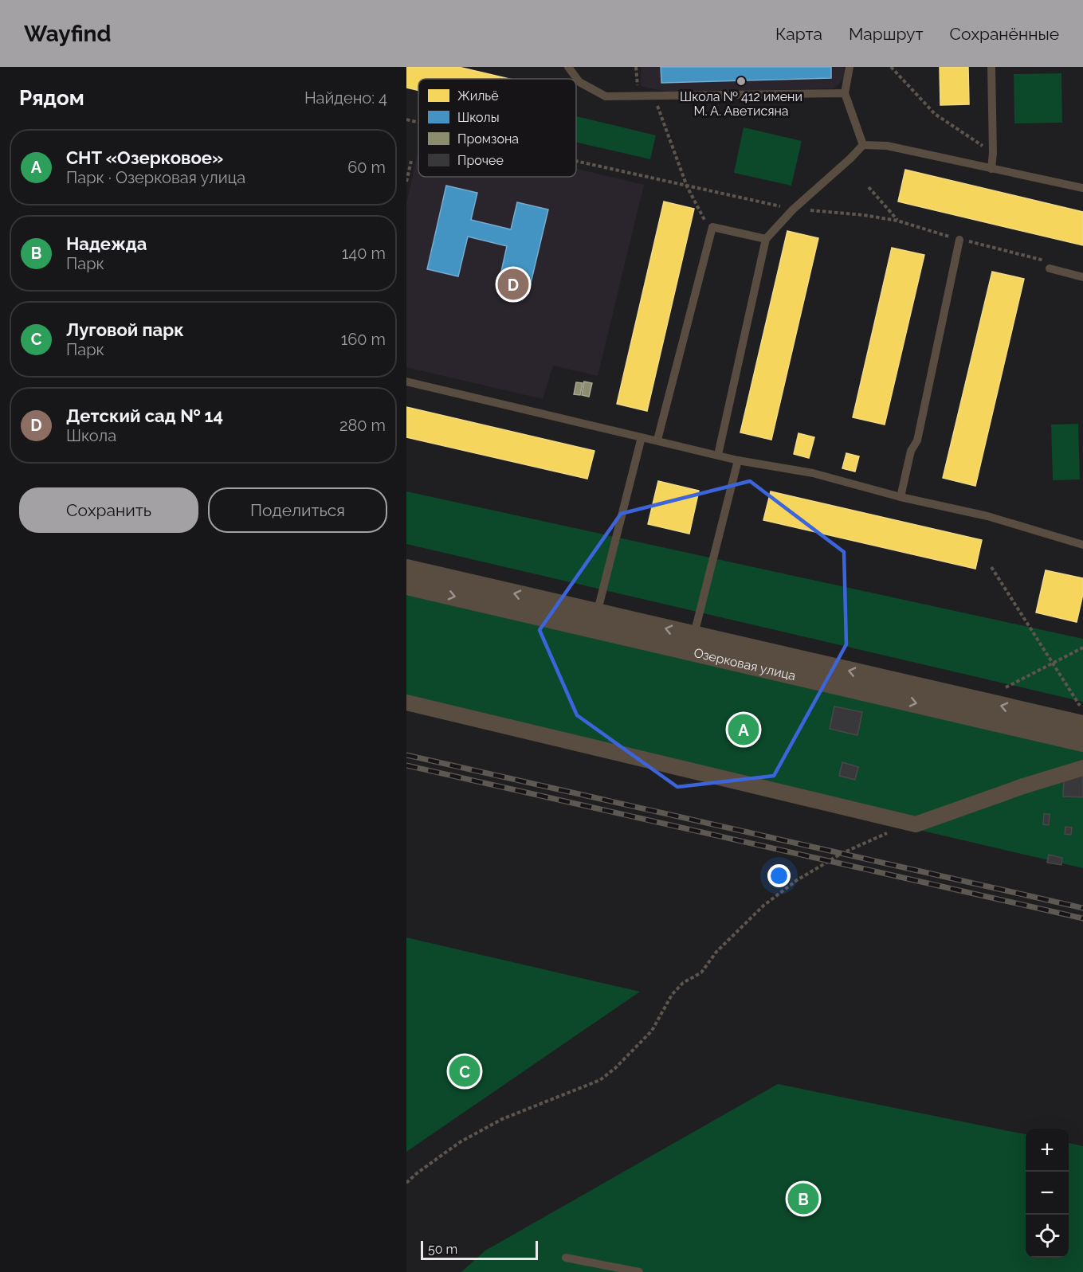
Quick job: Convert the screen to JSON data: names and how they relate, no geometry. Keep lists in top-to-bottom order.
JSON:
{
  "streets": {
    "street": ["Озерковая улица"]
  },
  "places": ["Школа № 412 имени М. А. Аветисяна"],
  "legend": [
    "Жильё",
    "Школы",
    "Промзона",
    "Прочее"
  ],
  "scale_bar": "50 m",
  "page": {
    "header": "Wayfind",
    "nav": ["Карта", "Маршрут", "Сохранённые"],
    "heading": ["Рядом", "Найдено: 4"],
    "list": [
      {
        "mark": "A",
        "name": "СНТ «Озерковое»",
        "note": "Парк · Озерковая улица",
        "value": "60 m"
      },
      {
        "mark": "B",
        "name": "Надежда",
        "note": "Парк",
        "value": "140 m"
      },
      {
        "mark": "C",
        "name": "Луговой парк",
        "note": "Парк",
        "value": "160 m"
      },
      {
        "mark": "D",
        "name": "Детский сад № 14",
        "note": "Школа",
        "value": "280 m"
      }
    ],
    "pins": [
      "D",
      "A",
      "C",
      "B"
    ],
    "buttons": ["Сохранить", "Поделиться"],
    "map_buttons": ["+", "−"],
    "scale": "50 m"
  }
}
